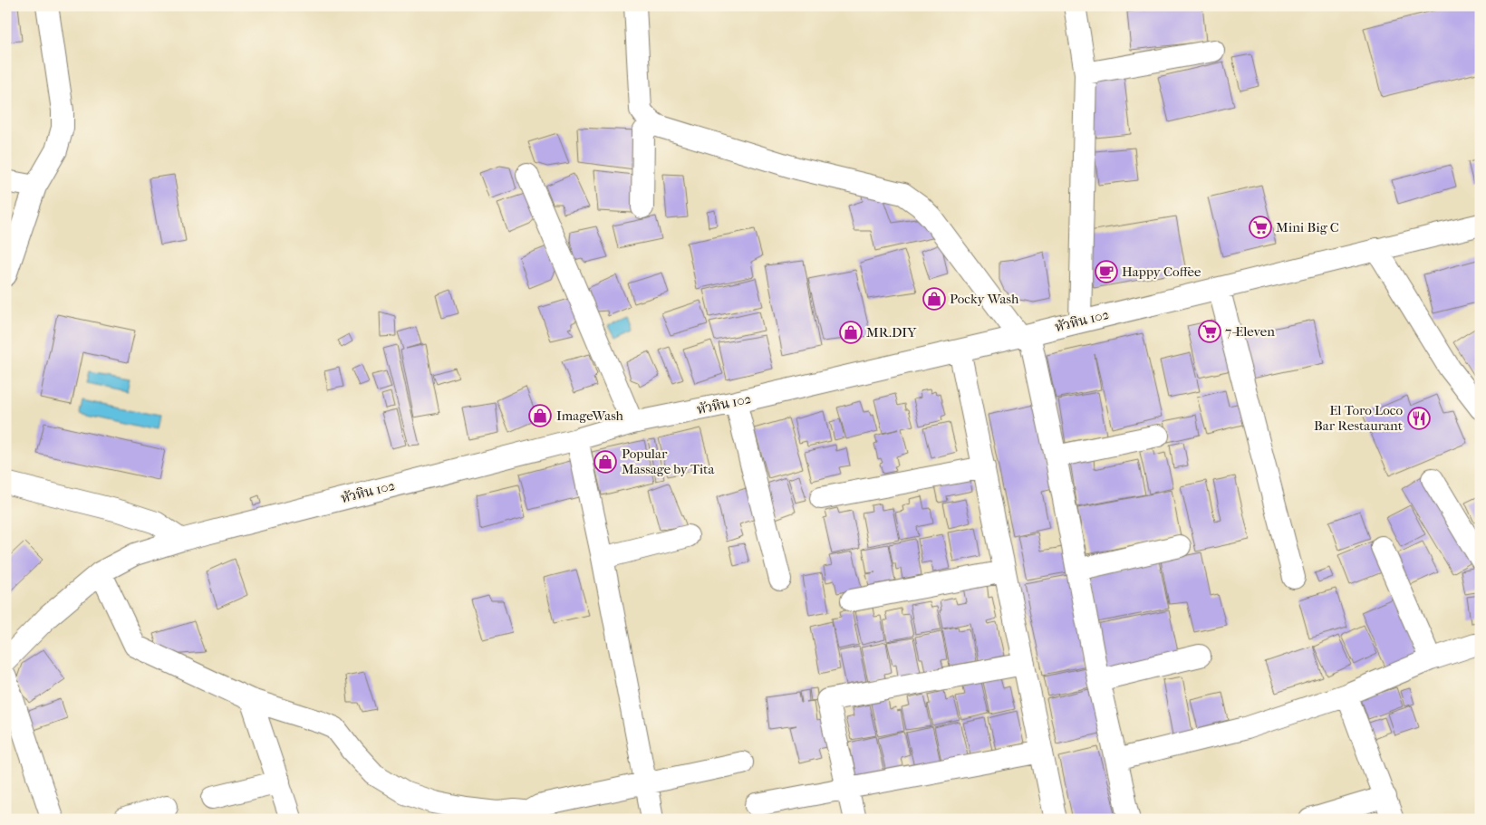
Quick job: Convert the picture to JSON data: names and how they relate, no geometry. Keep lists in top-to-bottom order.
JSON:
{
  "streets": {
    "street": ["หัวหิน 102"]
  },
  "places": {
    "supermarket": ["Mini Big C", "7-Eleven"],
    "cafe": ["Happy Coffee"],
    "shop": [
      "Pocky Wash",
      "MR.DIY",
      "ImageWash",
      "Popular Massage by Tita"
    ],
    "restaurant": ["El Toro Loco Bar Restaurant"]
  }
}
